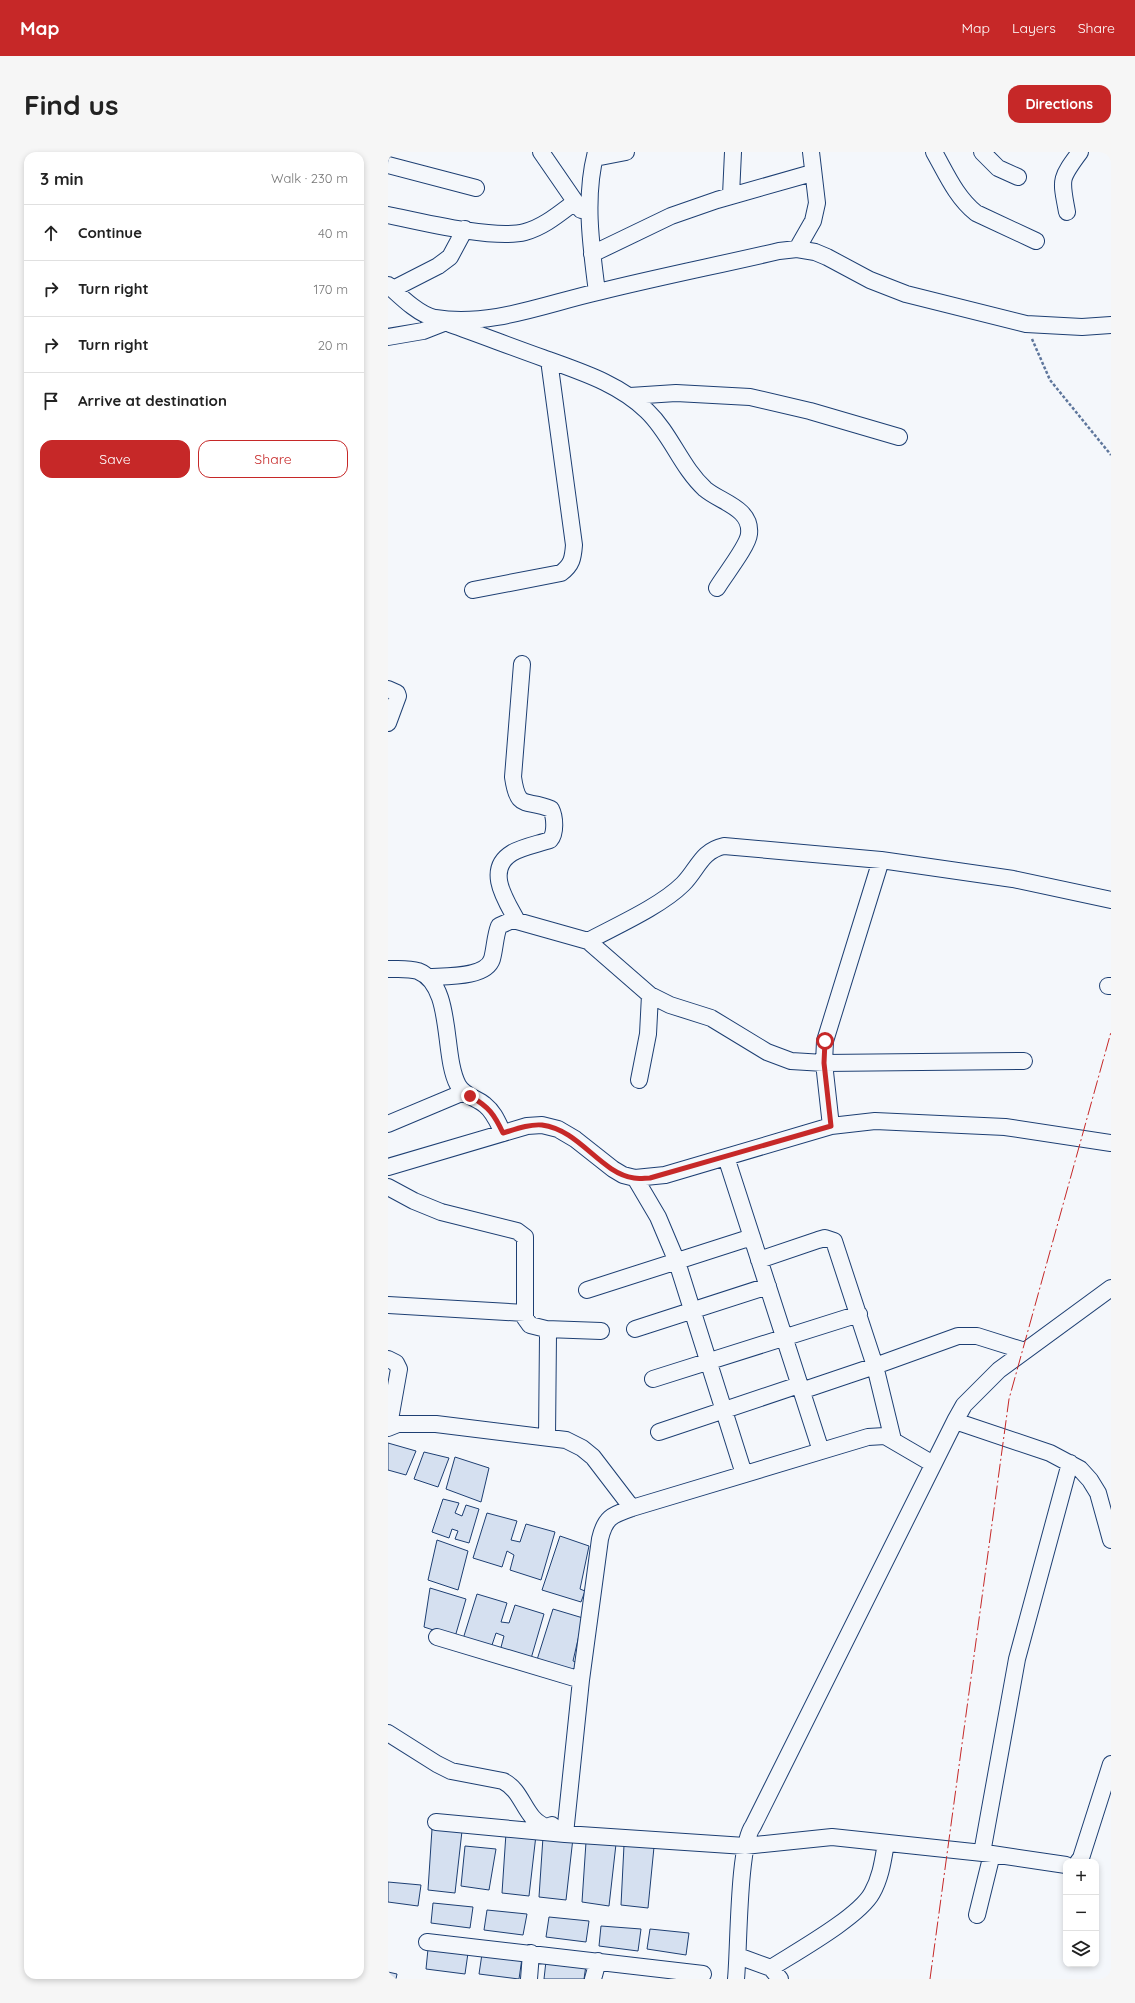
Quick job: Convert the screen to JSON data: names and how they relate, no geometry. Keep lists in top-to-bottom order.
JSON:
{
  "page": {
    "header": "Map",
    "nav": ["Map", "Layers", "Share"],
    "buttons": [
      "Directions",
      ["Save", "Share"]
    ],
    "title": "Find us",
    "heading": ["3 min", "Walk · 230 m"],
    "list": [
      ["Continue", "40 m"],
      ["Turn right", "170 m"],
      ["Turn right", "20 m"],
      "Arrive at destination"
    ],
    "map_buttons": ["+", "−"]
  }
}
